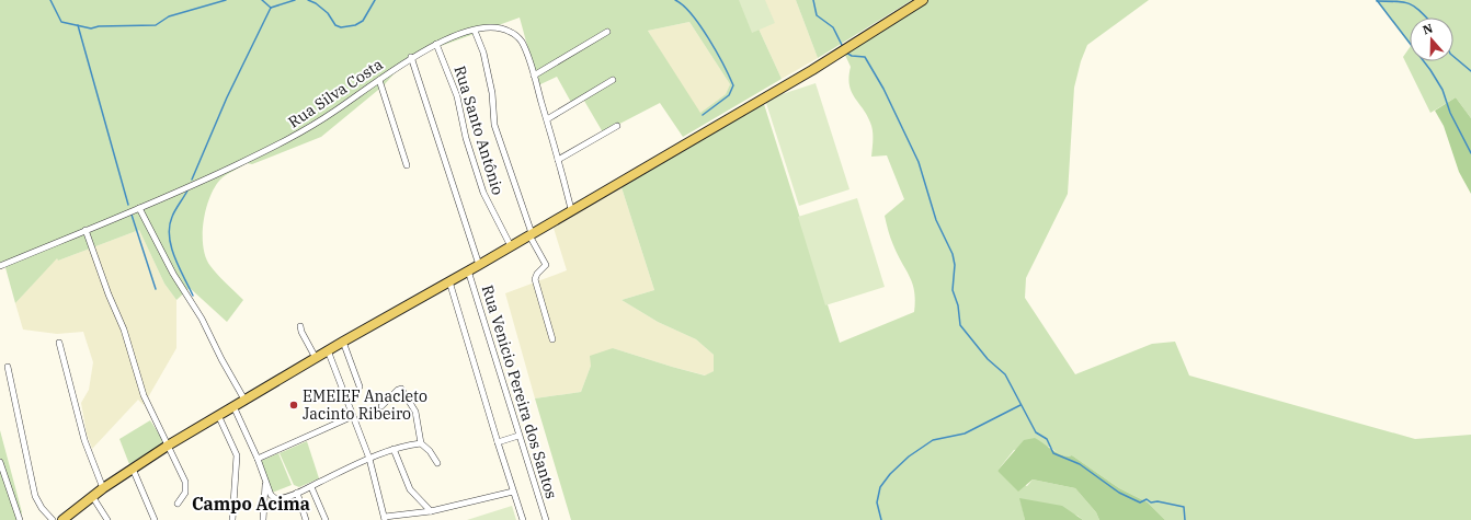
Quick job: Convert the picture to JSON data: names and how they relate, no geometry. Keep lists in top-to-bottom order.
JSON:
{
  "streets": {
    "street": ["Rua Silva Costa", "Rua Santo Antônio", "Rua Venicio Pereira dos Santos"]
  },
  "crossings": [
    ["Rua Silva Costa", "Rua Santo Antônio"]
  ],
  "districts": ["Campo Acima"],
  "places": ["EMEIEF Anacleto Jacinto Ribeiro"],
  "north": "top"
}
